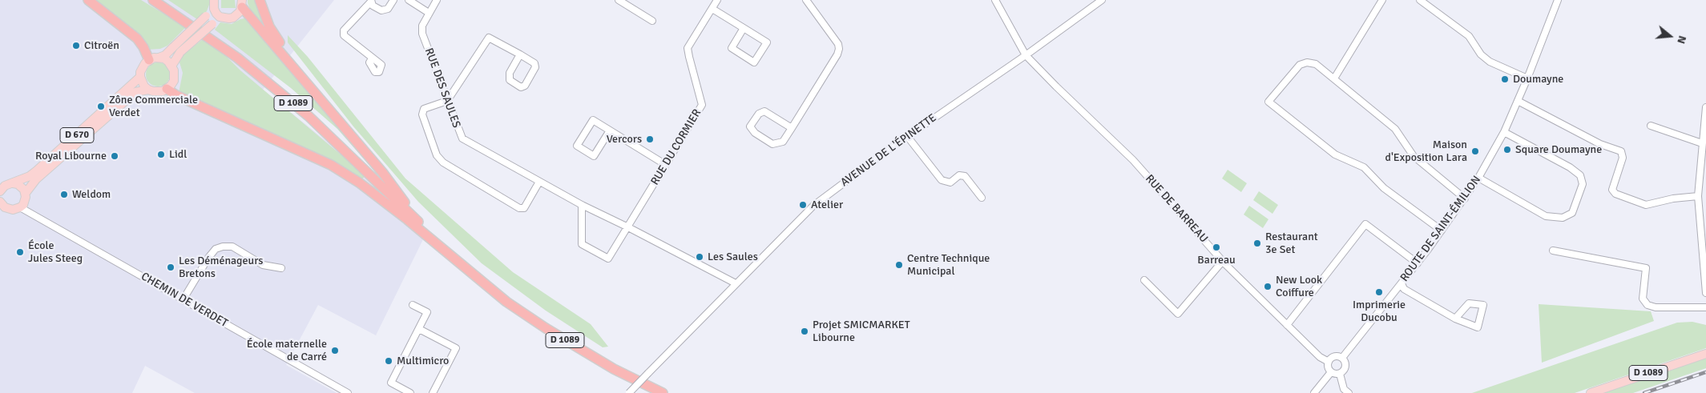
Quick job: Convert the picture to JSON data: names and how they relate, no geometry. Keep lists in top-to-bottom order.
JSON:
{
  "streets": {
    "highway": ["D 1089"],
    "main road": ["D 670"],
    "street": [
      "RUE DES SAULES",
      "RUE DU CORMIER",
      "AVENUE DE L'ÉPINETTE",
      "RUE DE BARREAU",
      "ROUTE DE SAINT-ÉMILION",
      "CHEMIN DE VERDET"
    ]
  },
  "crossings": [
    ["RUE DES SAULES", "RUE DU CORMIER"],
    ["RUE DES SAULES", "AVENUE DE L'ÉPINETTE"],
    ["AVENUE DE L'ÉPINETTE", "RUE DE BARREAU"],
    ["RUE DE BARREAU", "ROUTE DE SAINT-ÉMILION"]
  ],
  "places": [
    "Citroën",
    "Doumayne",
    "Zône Commerciale Verdet",
    "Vercors",
    "Square Doumayne",
    "Maison d'Exposition Lara",
    "Lidl",
    "Royal Libourne",
    "Weldom",
    "Atelier",
    "Restaurant 3e Set",
    "Barreau",
    "École Jules Steeg",
    "Les Saules",
    "Centre Technique Municipal",
    "Les Déménageurs Bretons",
    "New Look Coiffure",
    "Imprimerie Ducobu",
    "Projet SMICMARKET Libourne",
    "École maternelle de Carré",
    "Multimicro"
  ],
  "north": "right"
}
